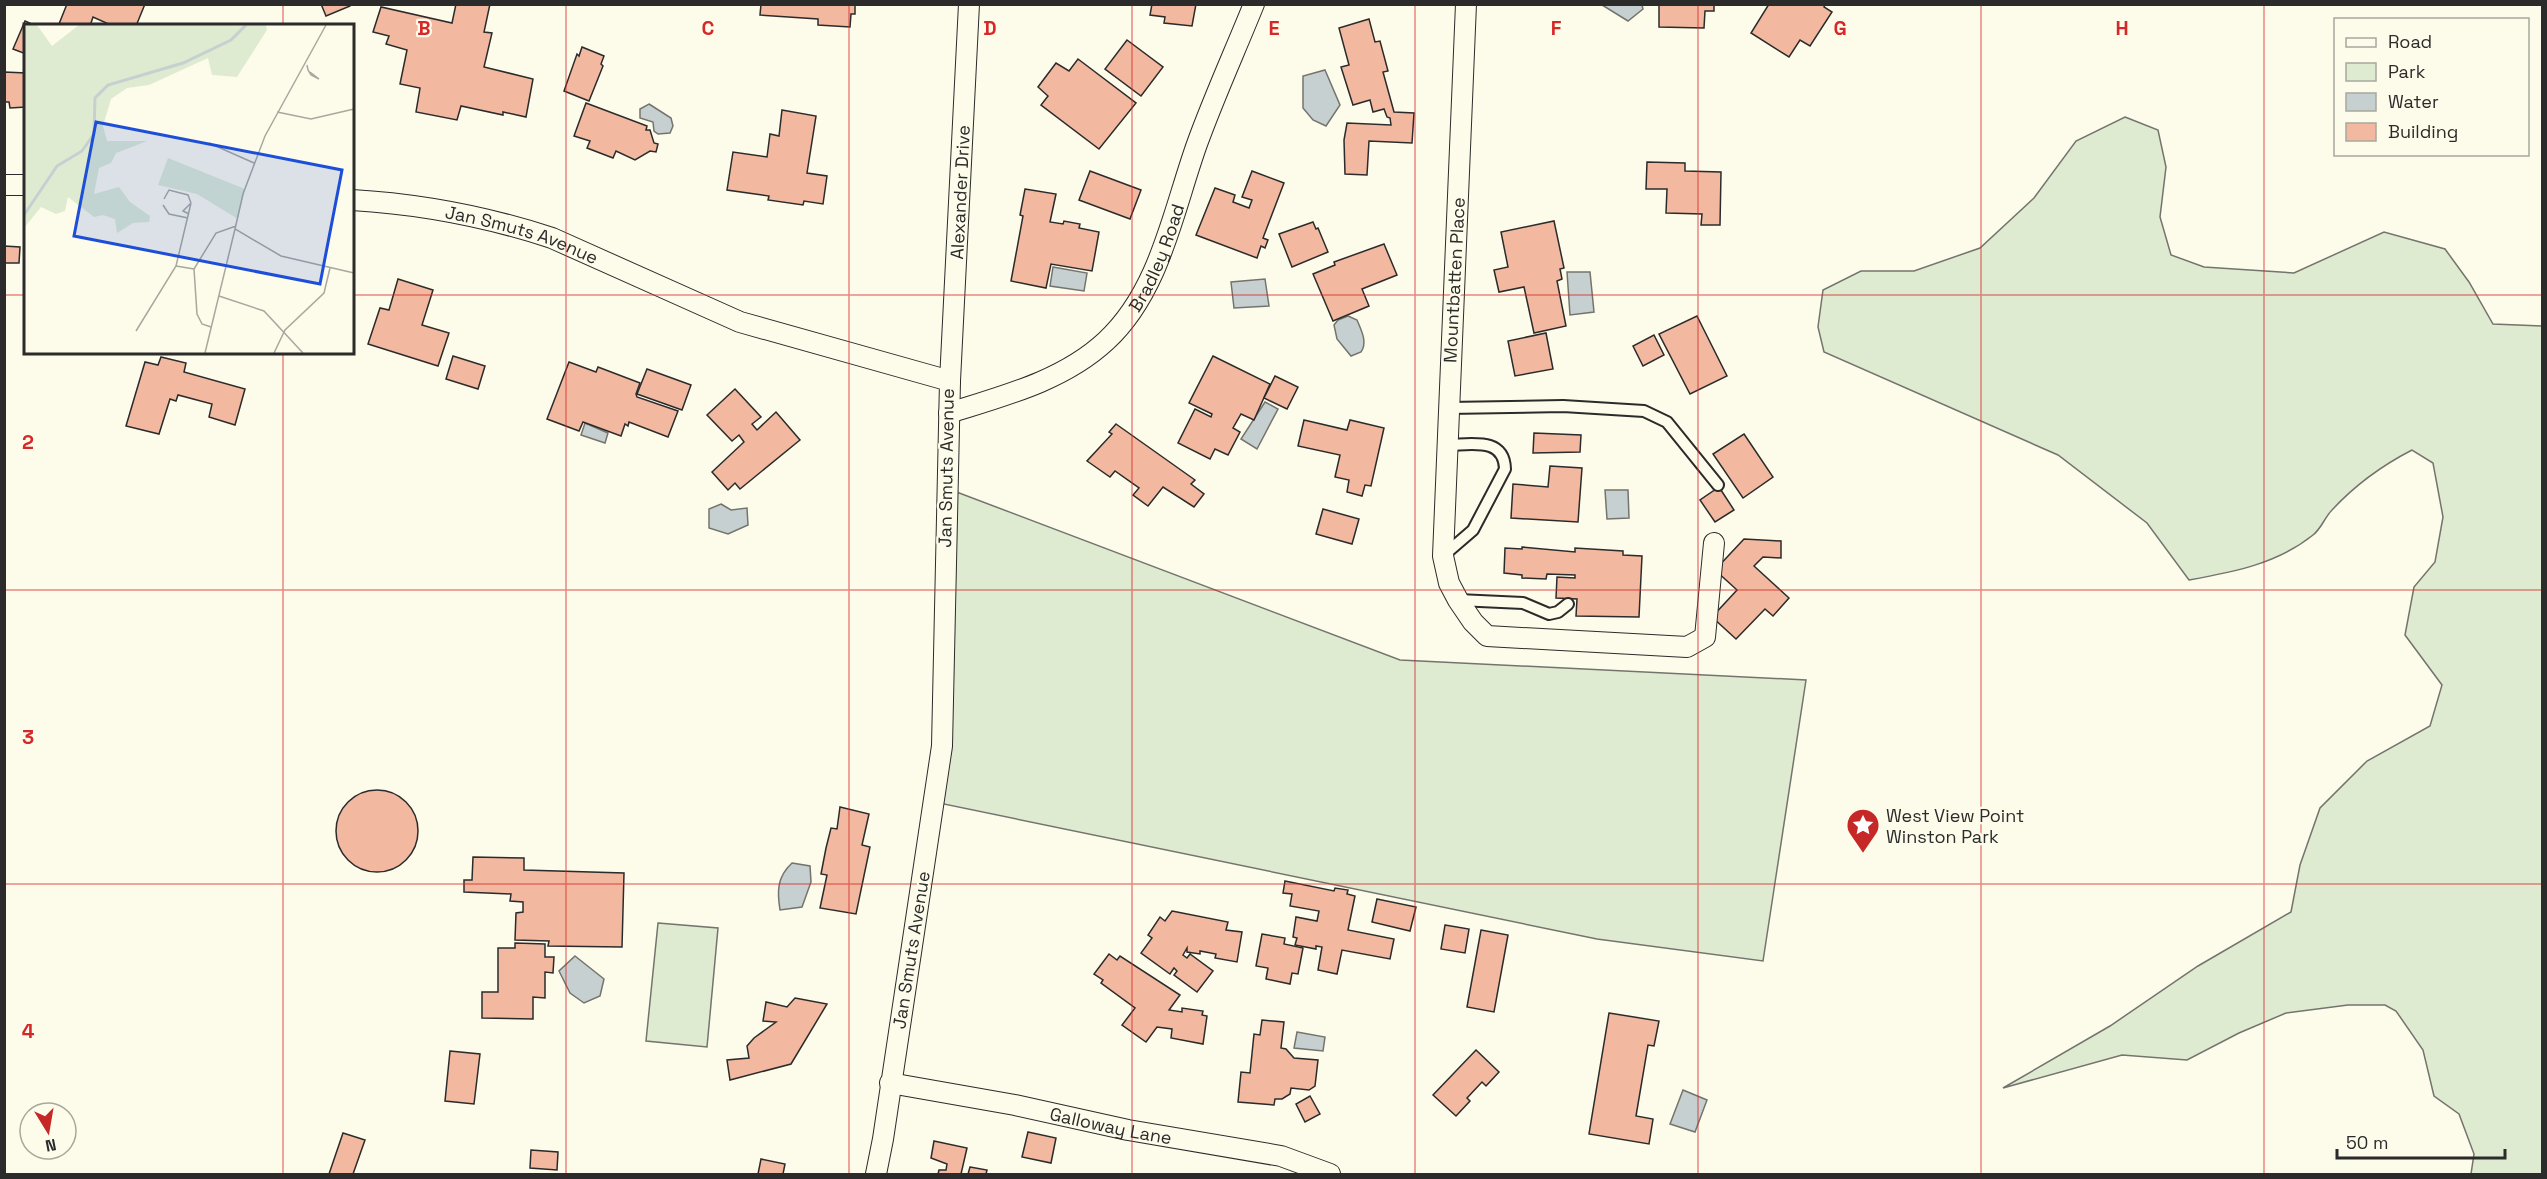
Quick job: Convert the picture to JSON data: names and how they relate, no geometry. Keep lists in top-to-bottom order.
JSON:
{
  "streets": {
    "street": [
      "Alexander Drive",
      "Jan Smuts Avenue",
      "Bradley Road",
      "Mountbatten Place",
      "Galloway Lane"
    ]
  },
  "crossings": [
    ["Alexander Drive", "Jan Smuts Avenue"],
    ["Jan Smuts Avenue", "Bradley Road"],
    ["Jan Smuts Avenue", "Galloway Lane"]
  ],
  "places": {
    "place": ["West View Point Winston Park"]
  },
  "legend": [
    "Road",
    "Park",
    "Water",
    "Building"
  ],
  "scale_bar": "50 m",
  "north": "bottom",
  "grid": {
    "columns": [
      "B",
      "C",
      "D",
      "E",
      "F",
      "G",
      "H"
    ],
    "rows": ["2", "3", "4"]
  }
}
